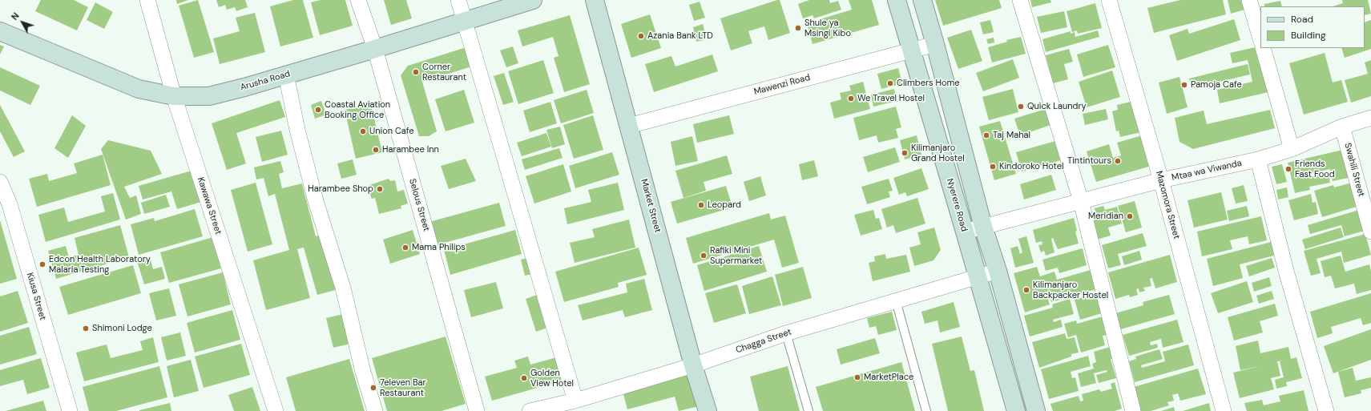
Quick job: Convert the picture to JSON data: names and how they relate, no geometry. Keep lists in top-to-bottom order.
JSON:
{
  "streets": {
    "main road": ["Arusha Road", "Nyerere Road", "Market Street"],
    "street": [
      "Mawenzi Road",
      "Swahili Street",
      "Mtaa wa Viwanda",
      "Selous Street",
      "Mazomora Street",
      "Kawawa Street",
      "Kiusa Street",
      "Chagga Street"
    ]
  },
  "crossings": [
    ["Arusha Road", "Selous Street"],
    ["Arusha Road", "Kawawa Street"],
    ["Mawenzi Road", "Nyerere Road"],
    ["Mawenzi Road", "Market Street"],
    ["Swahili Street", "Mtaa wa Viwanda"],
    ["Mtaa wa Viwanda", "Nyerere Road"],
    ["Mtaa wa Viwanda", "Mazomora Street"],
    ["Nyerere Road", "Chagga Street"],
    ["Market Street", "Chagga Street"]
  ],
  "places": [
    "Shule ya Msingi Kibo",
    "Azania Bank LTD",
    "Corner Restaurant",
    "Climbers Home",
    "Pamoja Cafe",
    "We Travel Hostel",
    "Quick Laundry",
    "Coastal Aviation Booking Office",
    "Union Cafe",
    "Taj Mahal",
    "Harambee Inn",
    "Kilimanjaro Grand Hostel",
    "Tintintours",
    "Kindoroko Hotel",
    "Friends Fast Food",
    "Harambee Shop",
    "Leopard",
    "Meridian",
    "Mama Philips",
    "Rafiki Mini Supermarket",
    "Edcon Health Laboratory Malaria Testing",
    "Kilimanjaro Backpacker Hostel",
    "Shimoni Lodge",
    "MarketPlace",
    "Golden View Hotel",
    "7eleven Bar Restaurant"
  ],
  "legend": ["Road", "Building"],
  "north": "top left"
}
